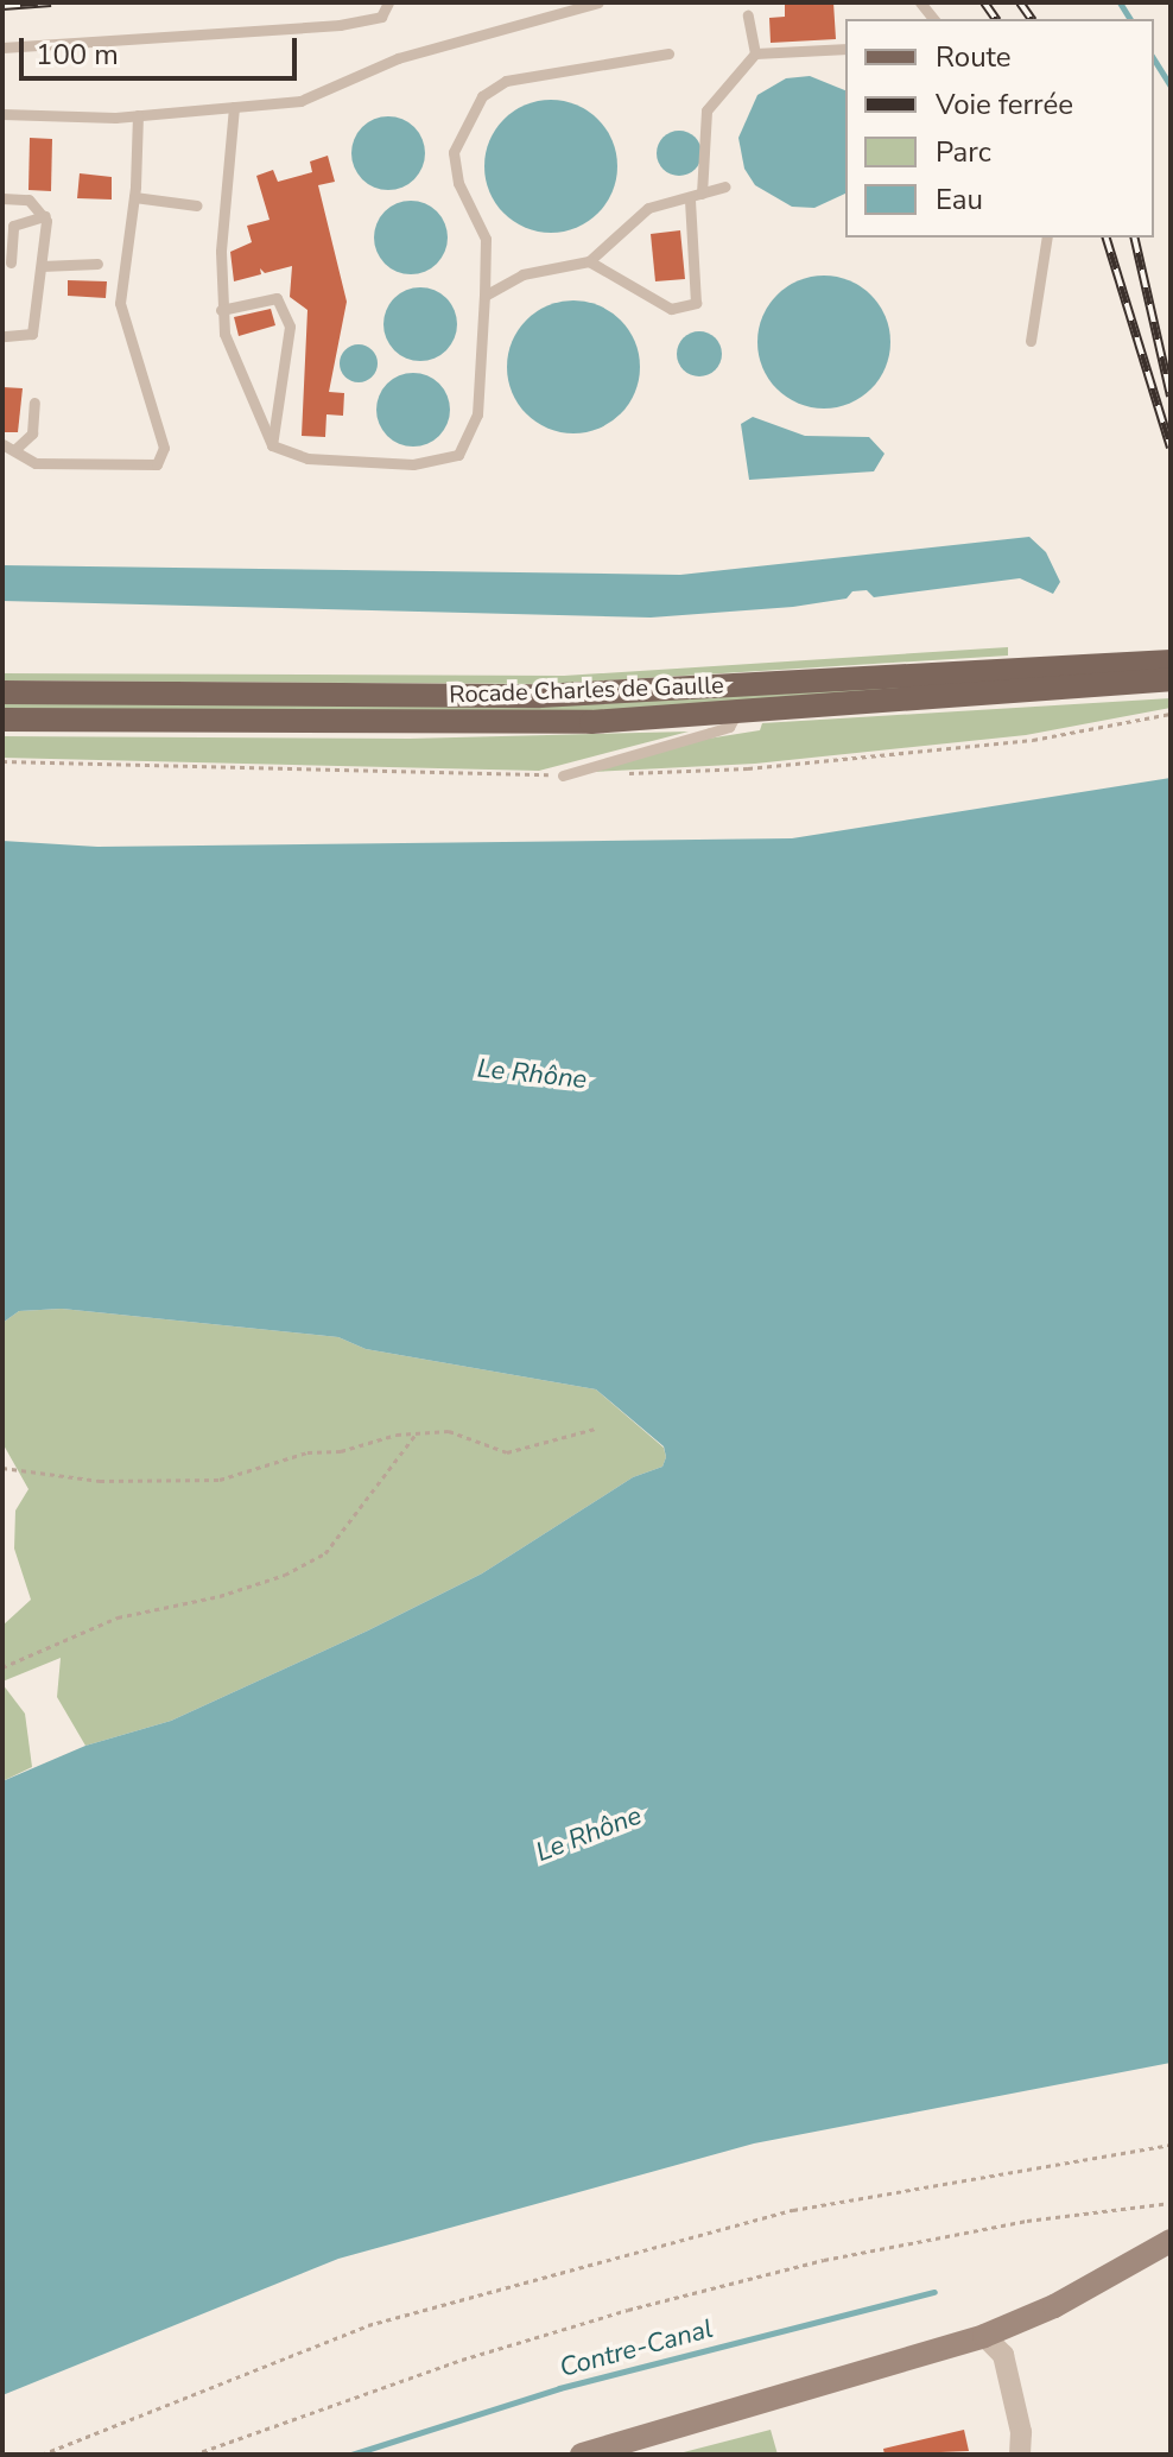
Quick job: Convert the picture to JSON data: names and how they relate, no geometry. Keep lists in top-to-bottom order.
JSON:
{
  "streets": {
    "main road": ["Rocade Charles de Gaulle"]
  },
  "water": ["Le Rhône", "Contre-Canal"],
  "legend": [
    "Route",
    "Voie ferrée",
    "Parc",
    "Eau"
  ],
  "scale_bar": "100 m"
}
